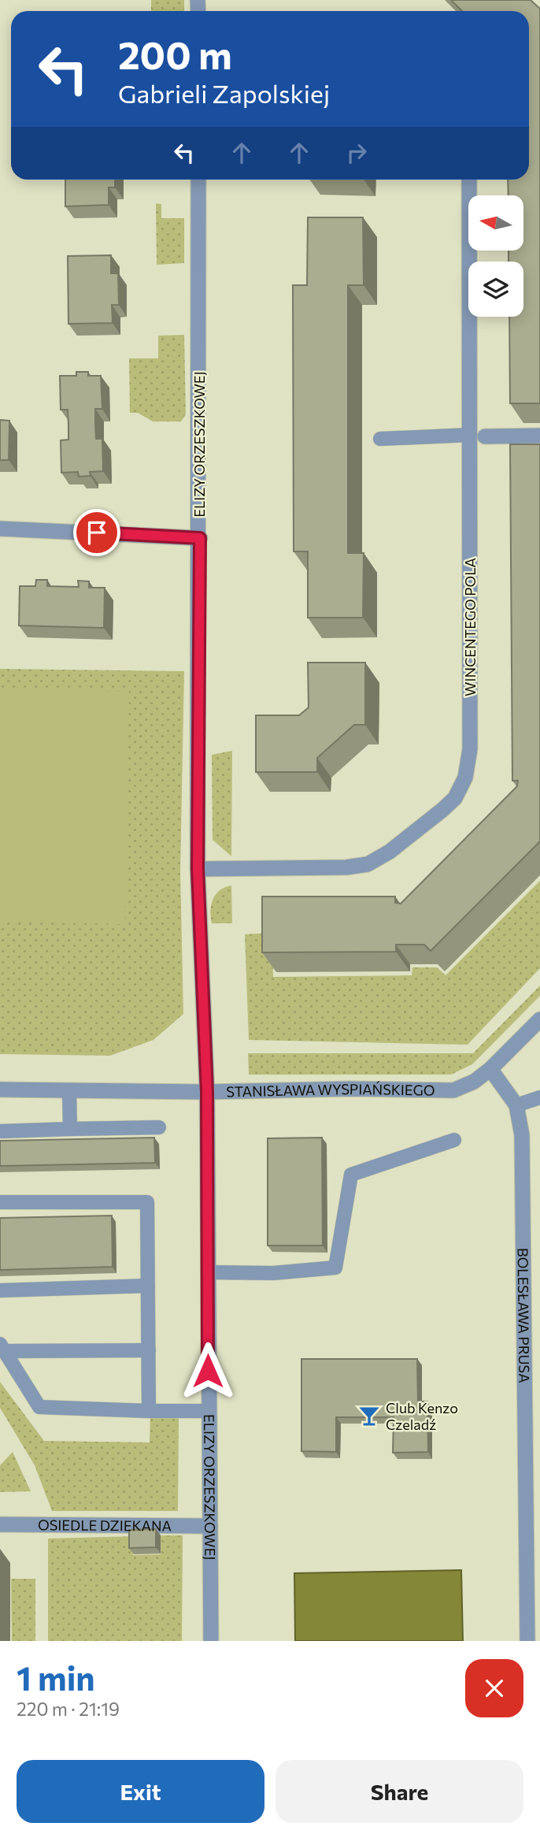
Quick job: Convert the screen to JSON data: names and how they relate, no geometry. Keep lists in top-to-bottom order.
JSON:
{
  "streets": {
    "street": [
      "ELIZY ORZESZKOWEJ",
      "WINCENTEGO POLA",
      "STANISŁAWA WYSPIAŃSKIEGO",
      "BOLESŁAWA PRUSA",
      "OSIEDLE DZIEKANA"
    ]
  },
  "crossings": [
    ["ELIZY ORZESZKOWEJ", "WINCENTEGO POLA"],
    ["ELIZY ORZESZKOWEJ", "STANISŁAWA WYSPIAŃSKIEGO"],
    ["ELIZY ORZESZKOWEJ", "OSIEDLE DZIEKANA"],
    ["STANISŁAWA WYSPIAŃSKIEGO", "BOLESŁAWA PRUSA"]
  ],
  "places": {
    "bar": ["Club Kenzo Czeladź"]
  },
  "north": "left",
  "page": {
    "turn": ["200 m", "Gabrieli Zapolskiej"],
    "heading": ["1 min", "220 m · 21:19"],
    "buttons": ["Exit", "Share"]
  }
}
